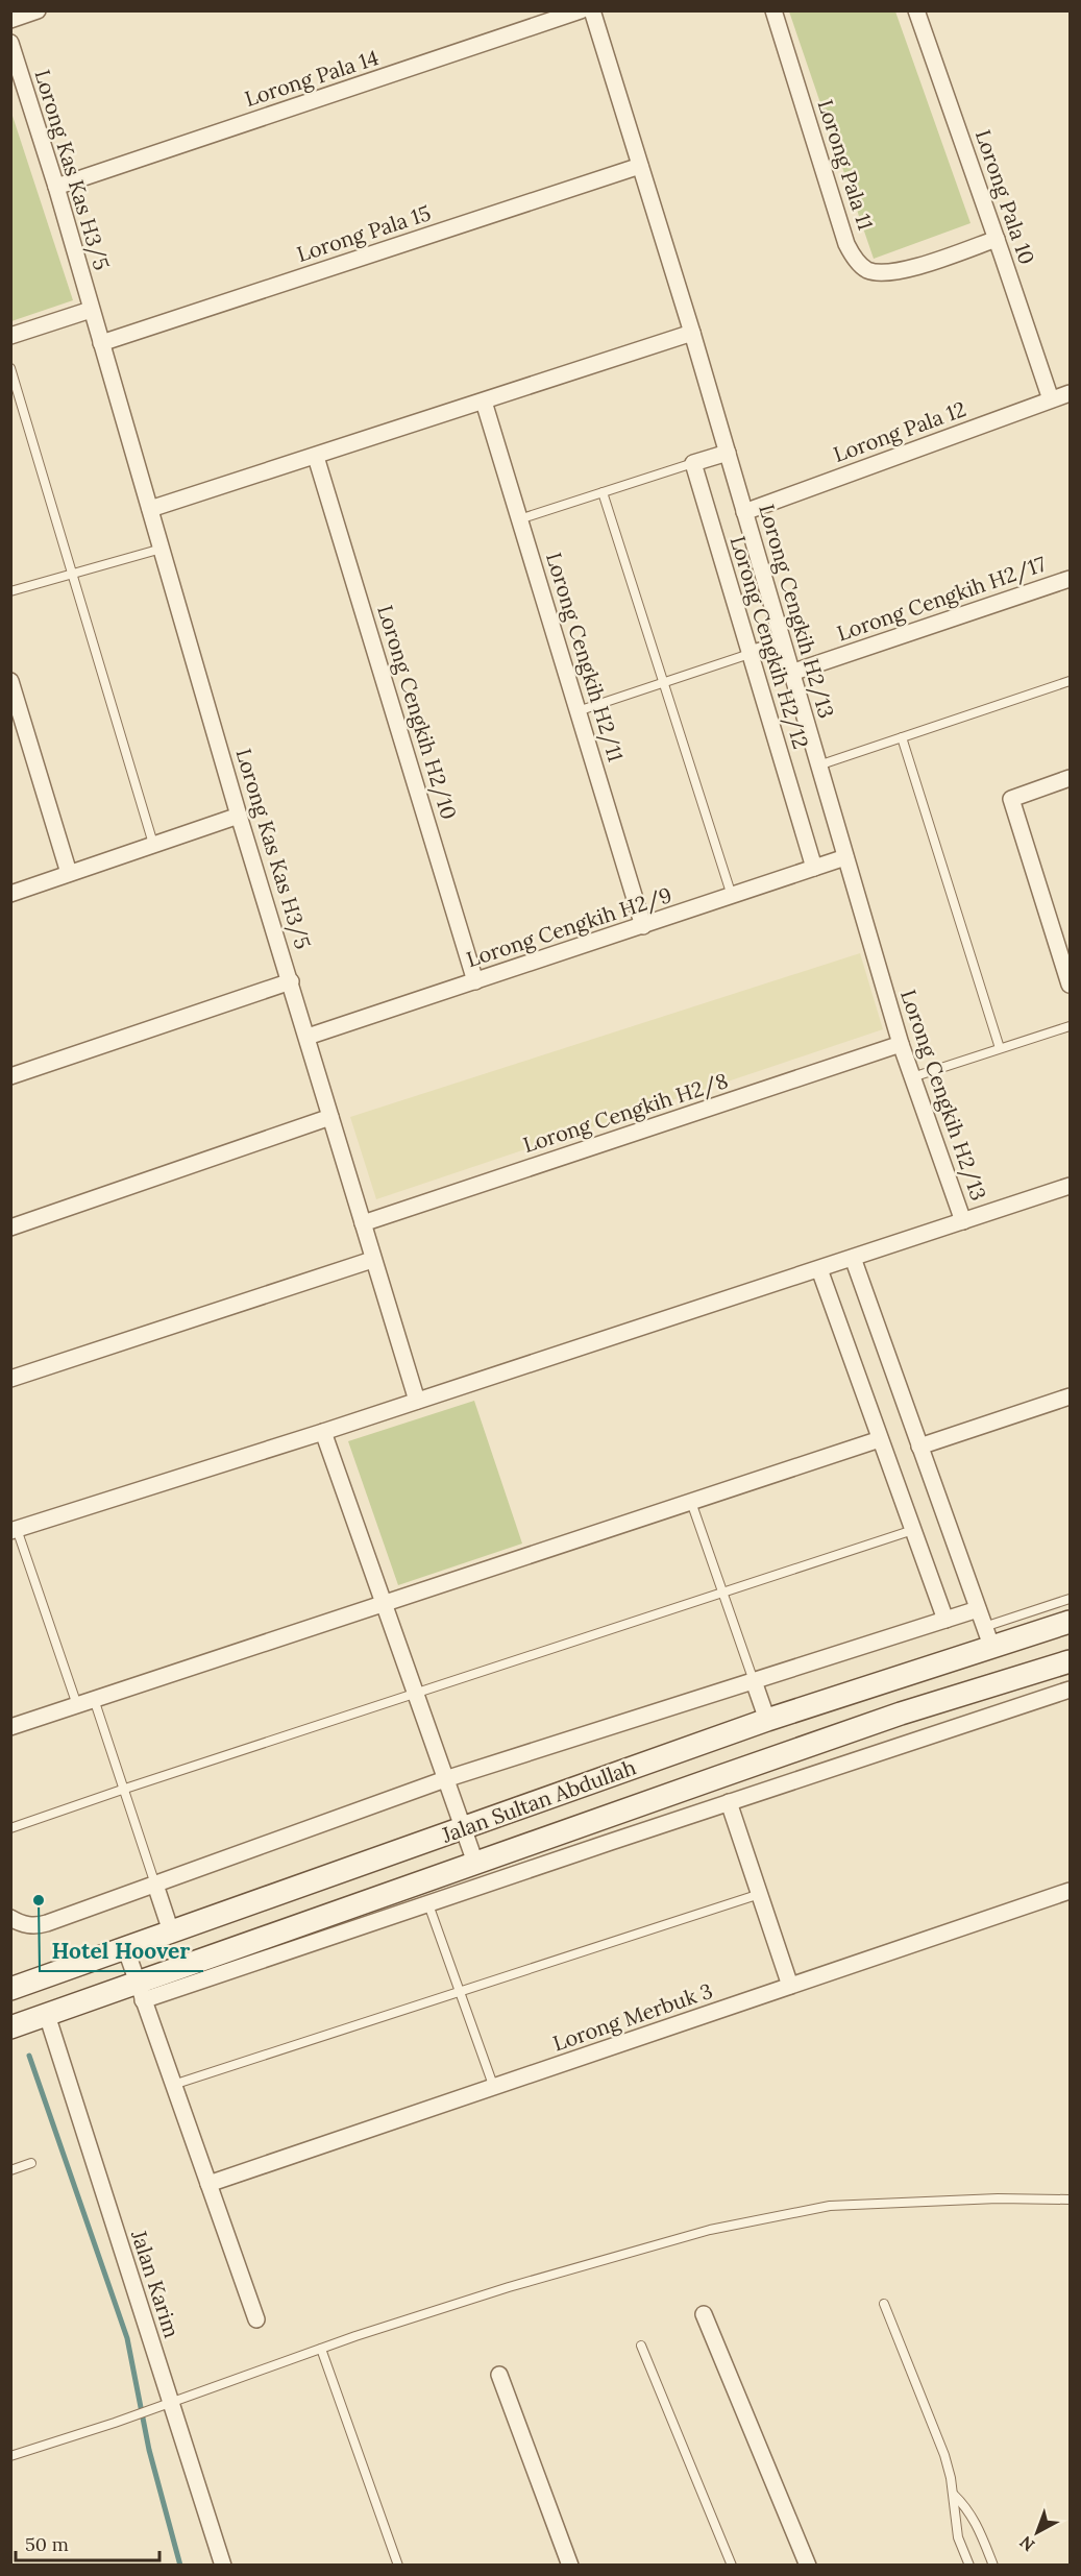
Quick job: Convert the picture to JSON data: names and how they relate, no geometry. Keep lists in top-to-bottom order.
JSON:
{
  "streets": {
    "main road": ["Jalan Sultan Abdullah"],
    "street": [
      "Lorong Pala 14",
      "Lorong Pala 11",
      "Lorong Kas Kas H3/5",
      "Lorong Pala 10",
      "Lorong Pala 15",
      "Lorong Pala 12",
      "Lorong Cengkih H2/17",
      "Lorong Cengkih H2/13",
      "Lorong Cengkih H2/12",
      "Lorong Cengkih H2/11",
      "Lorong Cengkih H2/10",
      "Lorong Cengkih H2/9",
      "Lorong Cengkih H2/8",
      "Lorong Merbuk 3",
      "Jalan Karim"
    ]
  },
  "crossings": [
    ["Lorong Pala 14", "Lorong Kas Kas H3/5"],
    ["Lorong Pala 11", "Lorong Pala 10"],
    ["Lorong Kas Kas H3/5", "Lorong Pala 15"],
    ["Lorong Kas Kas H3/5", "Lorong Cengkih H2/9"],
    ["Lorong Kas Kas H3/5", "Lorong Cengkih H2/8"],
    ["Lorong Pala 10", "Lorong Pala 12"],
    ["Lorong Pala 15", "Lorong Cengkih H2/13"],
    ["Lorong Pala 12", "Lorong Cengkih H2/13"],
    ["Lorong Cengkih H2/17", "Lorong Cengkih H2/13"],
    ["Lorong Cengkih H2/13", "Lorong Cengkih H2/9"],
    ["Lorong Cengkih H2/13", "Lorong Cengkih H2/8"],
    ["Lorong Cengkih H2/12", "Lorong Cengkih H2/9"],
    ["Lorong Cengkih H2/11", "Lorong Cengkih H2/9"],
    ["Lorong Cengkih H2/10", "Lorong Cengkih H2/9"],
    ["Jalan Sultan Abdullah", "Jalan Karim"]
  ],
  "places": ["Hotel Hoover"],
  "scale_bar": "50 m",
  "north": "bottom left"
}
